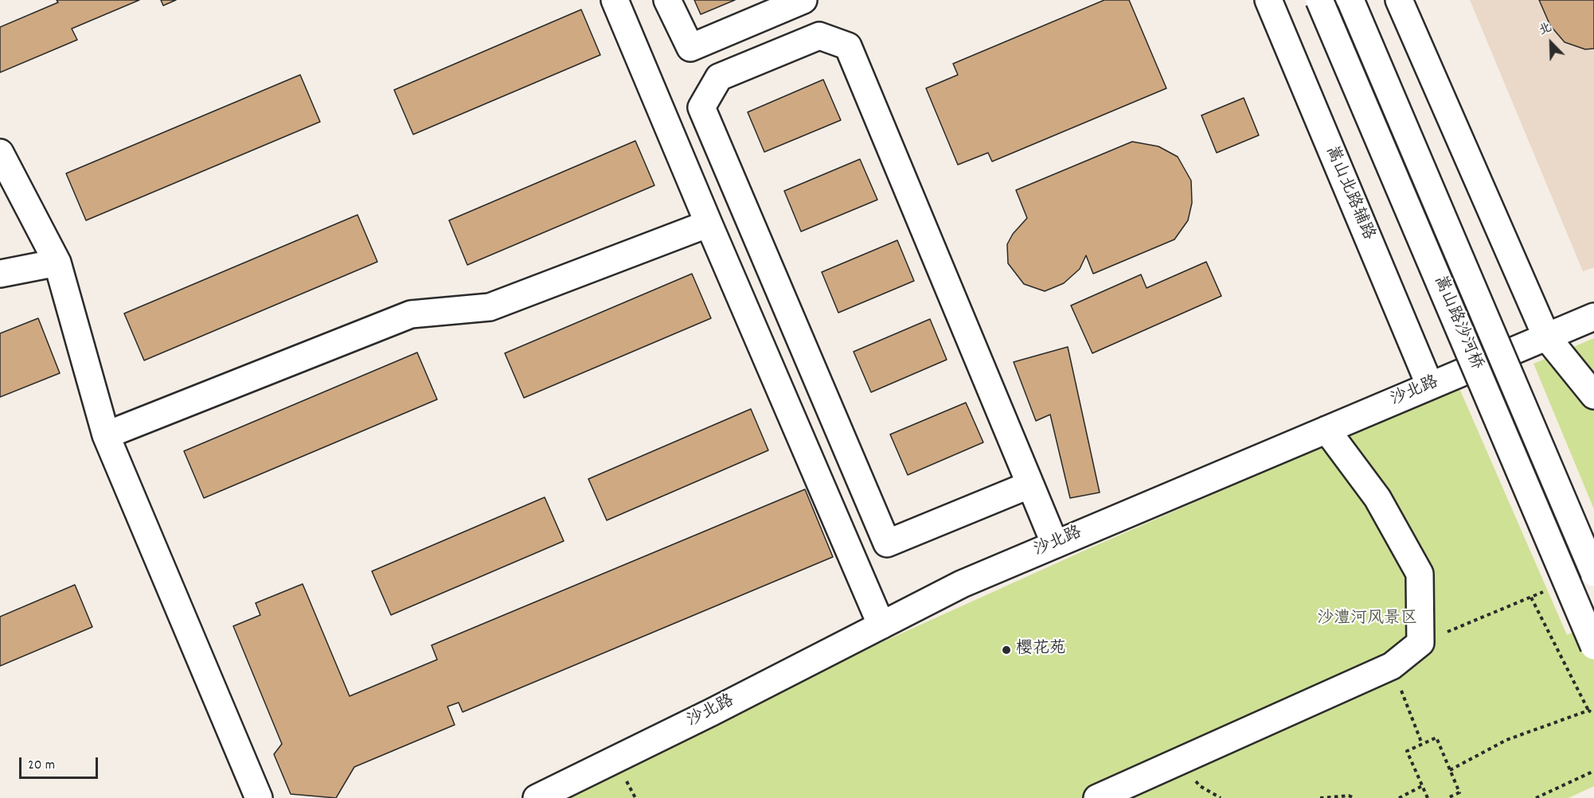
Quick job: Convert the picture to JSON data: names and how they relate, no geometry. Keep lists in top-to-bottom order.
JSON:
{
  "streets": {
    "street": ["嵩山北路辅路", "嵩山路沙河桥", "沙北路"]
  },
  "crossings": [
    ["嵩山北路辅路", "沙北路"]
  ],
  "parks": ["沙澧河风景区"],
  "places": ["樱花苑"],
  "scale_bar": "20 m",
  "north": "top left"
}
